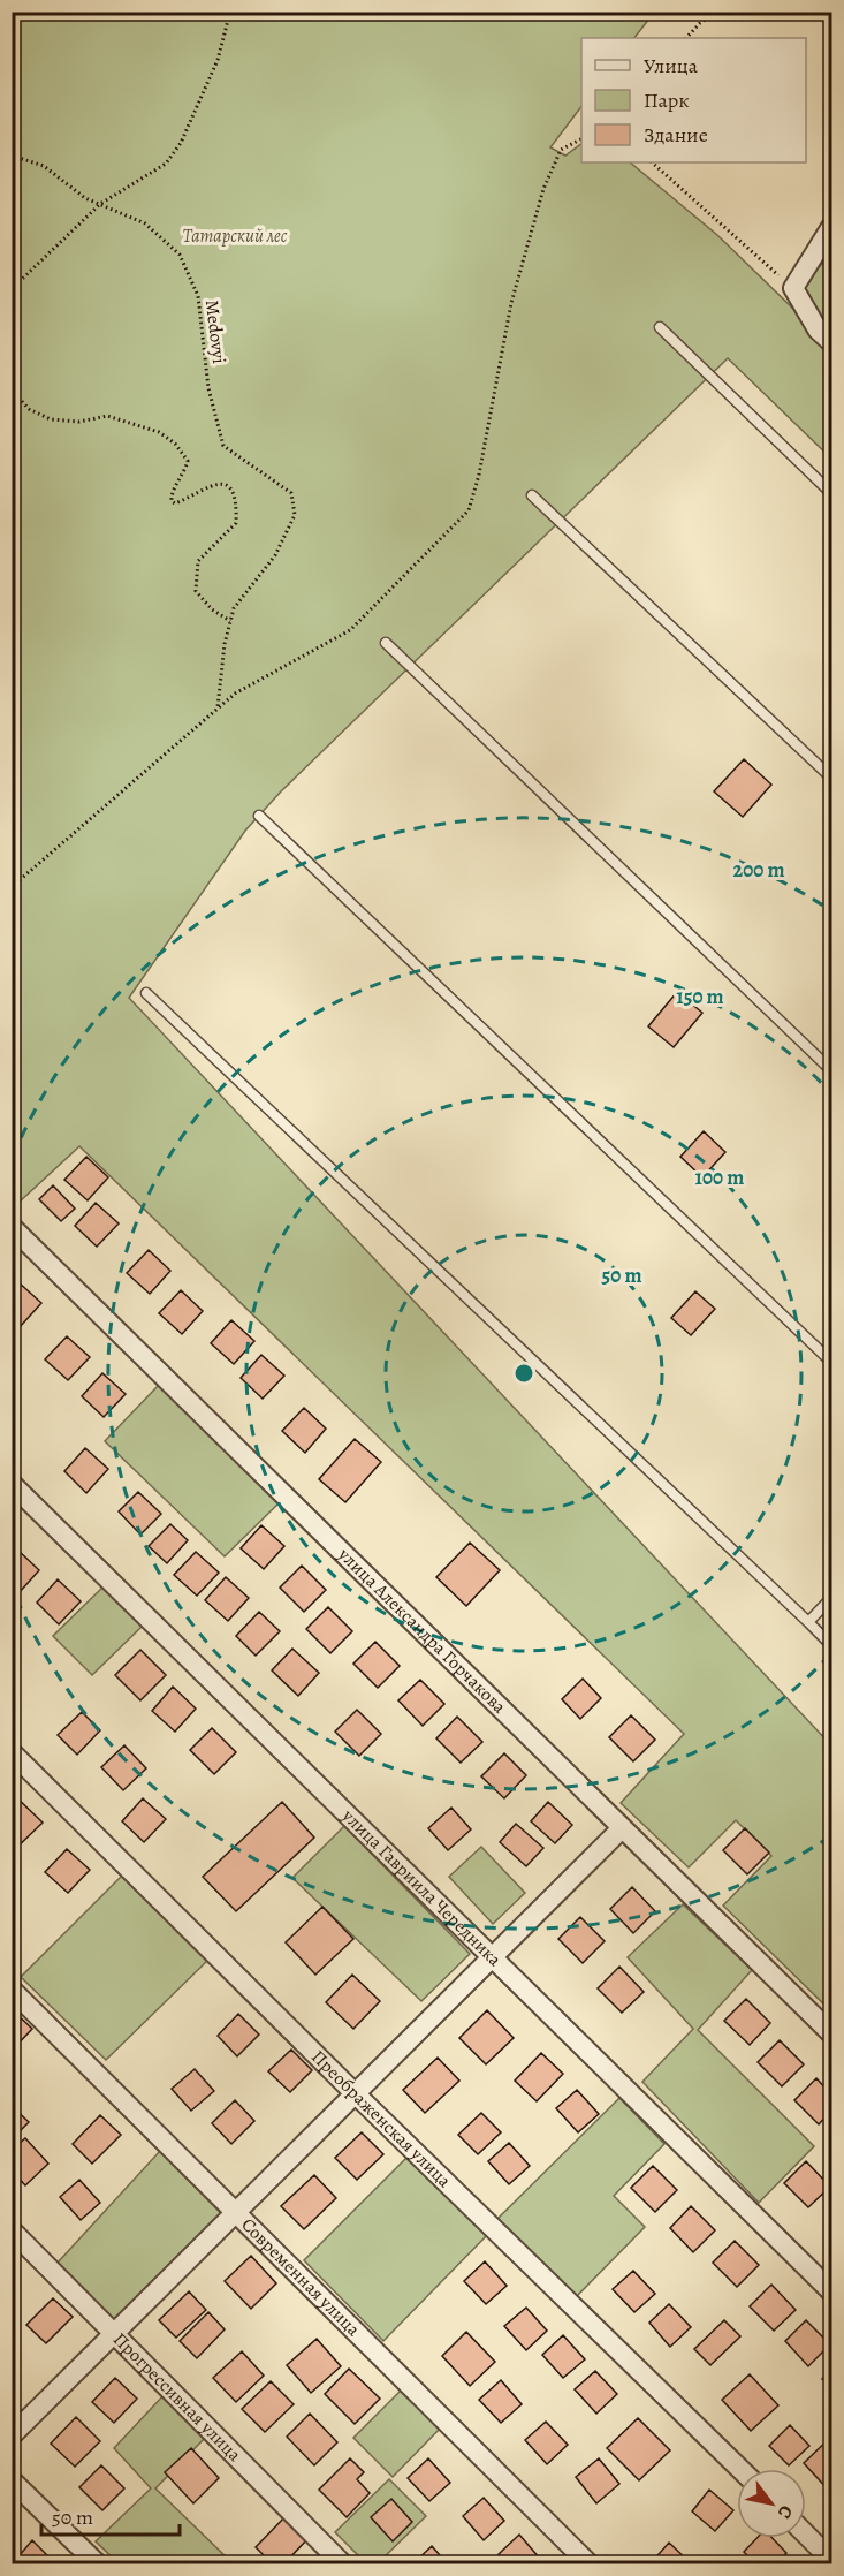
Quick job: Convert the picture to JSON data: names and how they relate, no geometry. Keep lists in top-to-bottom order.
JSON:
{
  "streets": {
    "street": [
      "улица Александра Горчакова",
      "улица Гавриила Чередника",
      "Преображенская улица",
      "Современная улица",
      "Прогрессивная улица"
    ],
    "path": ["Medovyi"]
  },
  "parks": ["Татарский лес"],
  "legend": ["Улица", "Парк", "Здание"],
  "scale_bar": "50 m",
  "north": "bottom right",
  "rings": [
    "200 m",
    "150 m",
    "100 m",
    "50 m"
  ]
}
